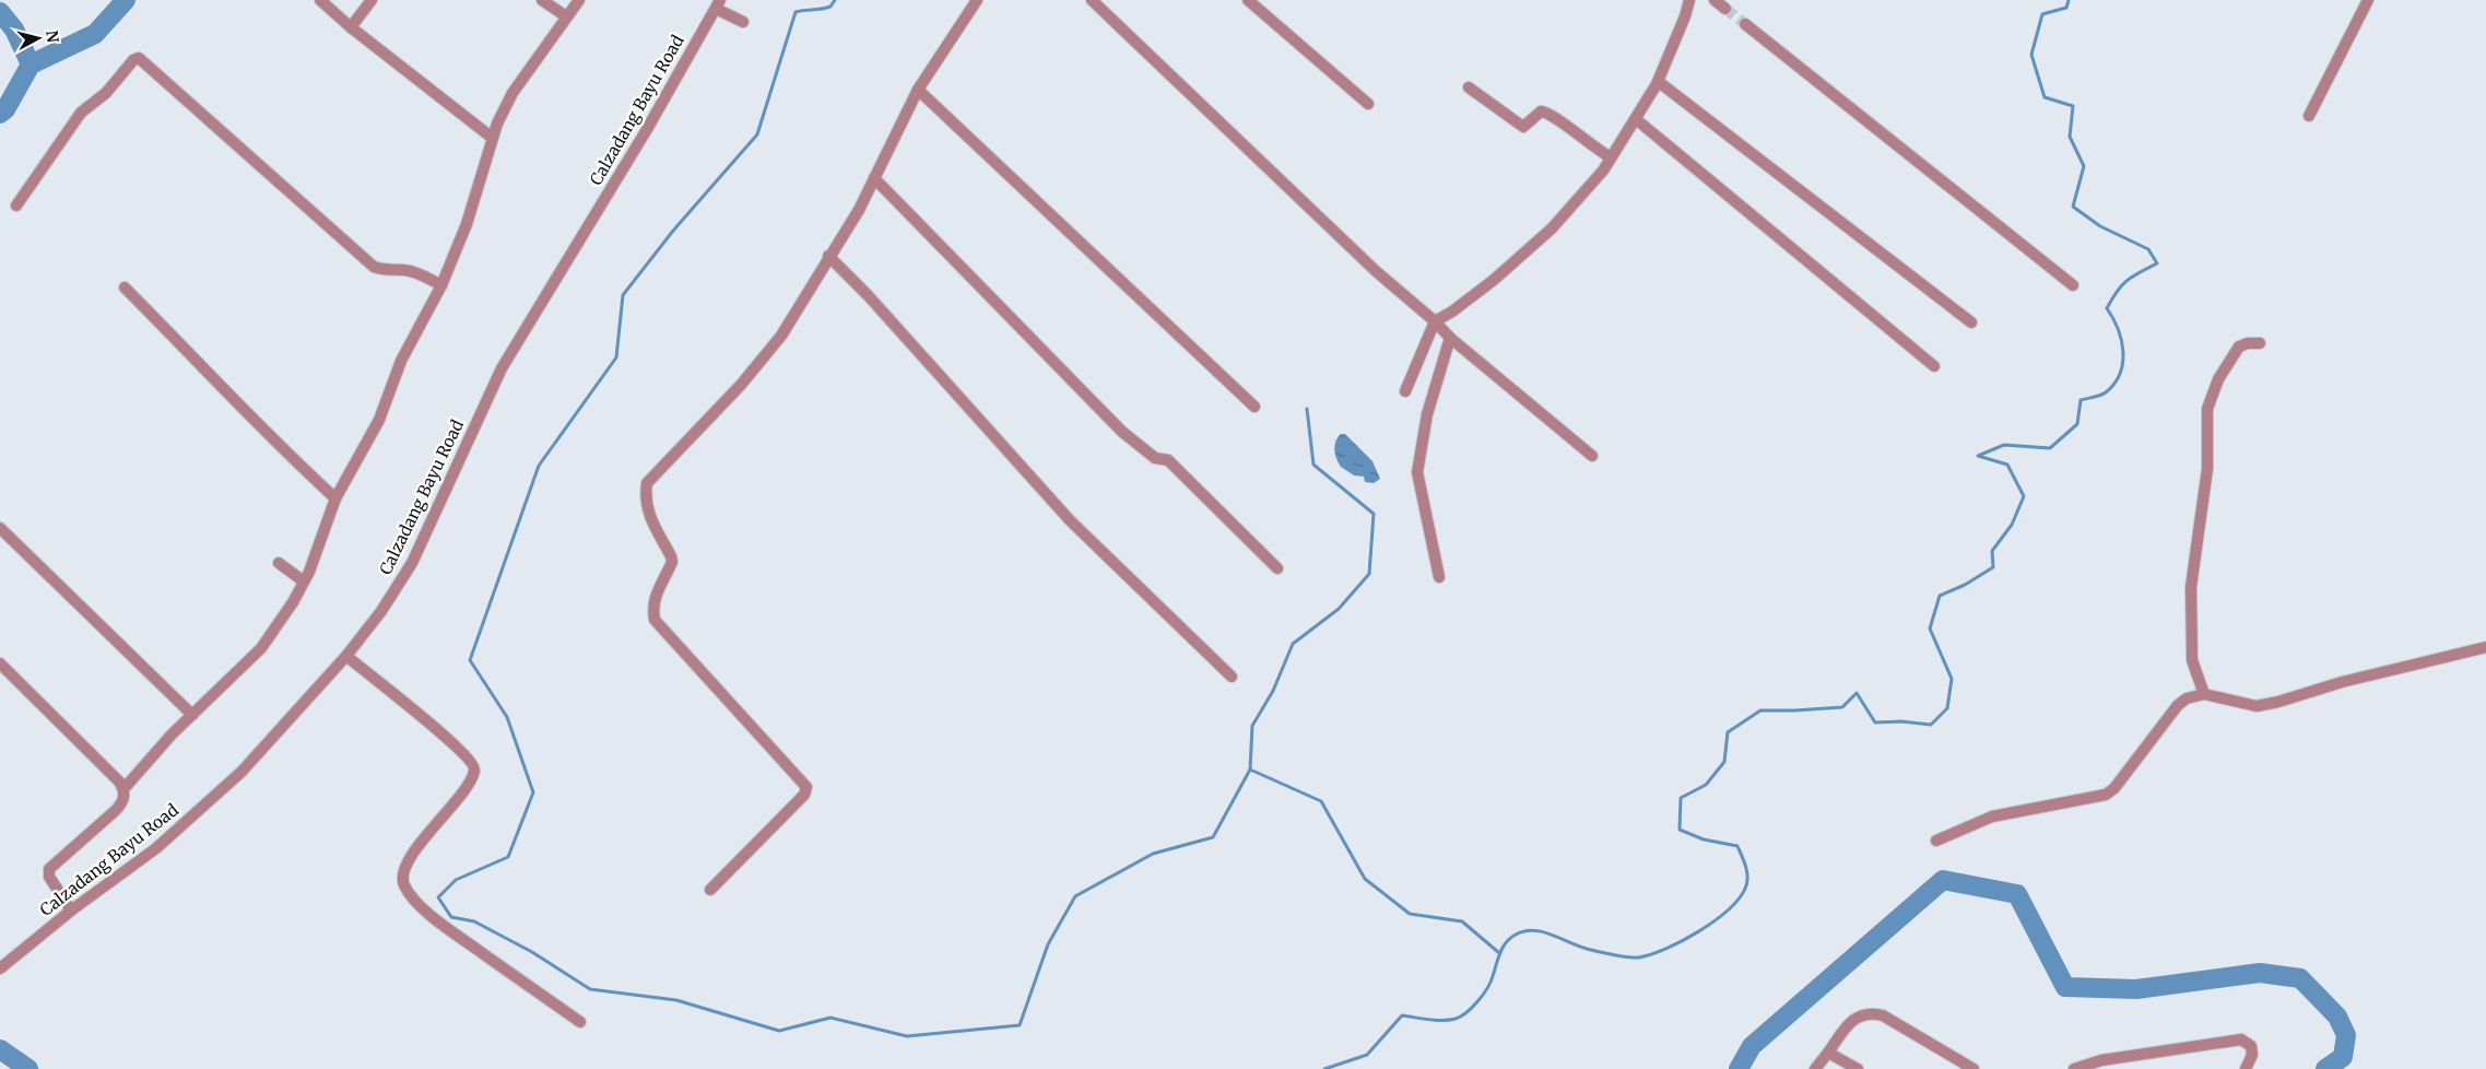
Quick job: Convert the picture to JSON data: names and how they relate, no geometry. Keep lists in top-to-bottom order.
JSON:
{
  "streets": {
    "street": ["Calzadang Bayu Road"]
  },
  "north": "right"
}
